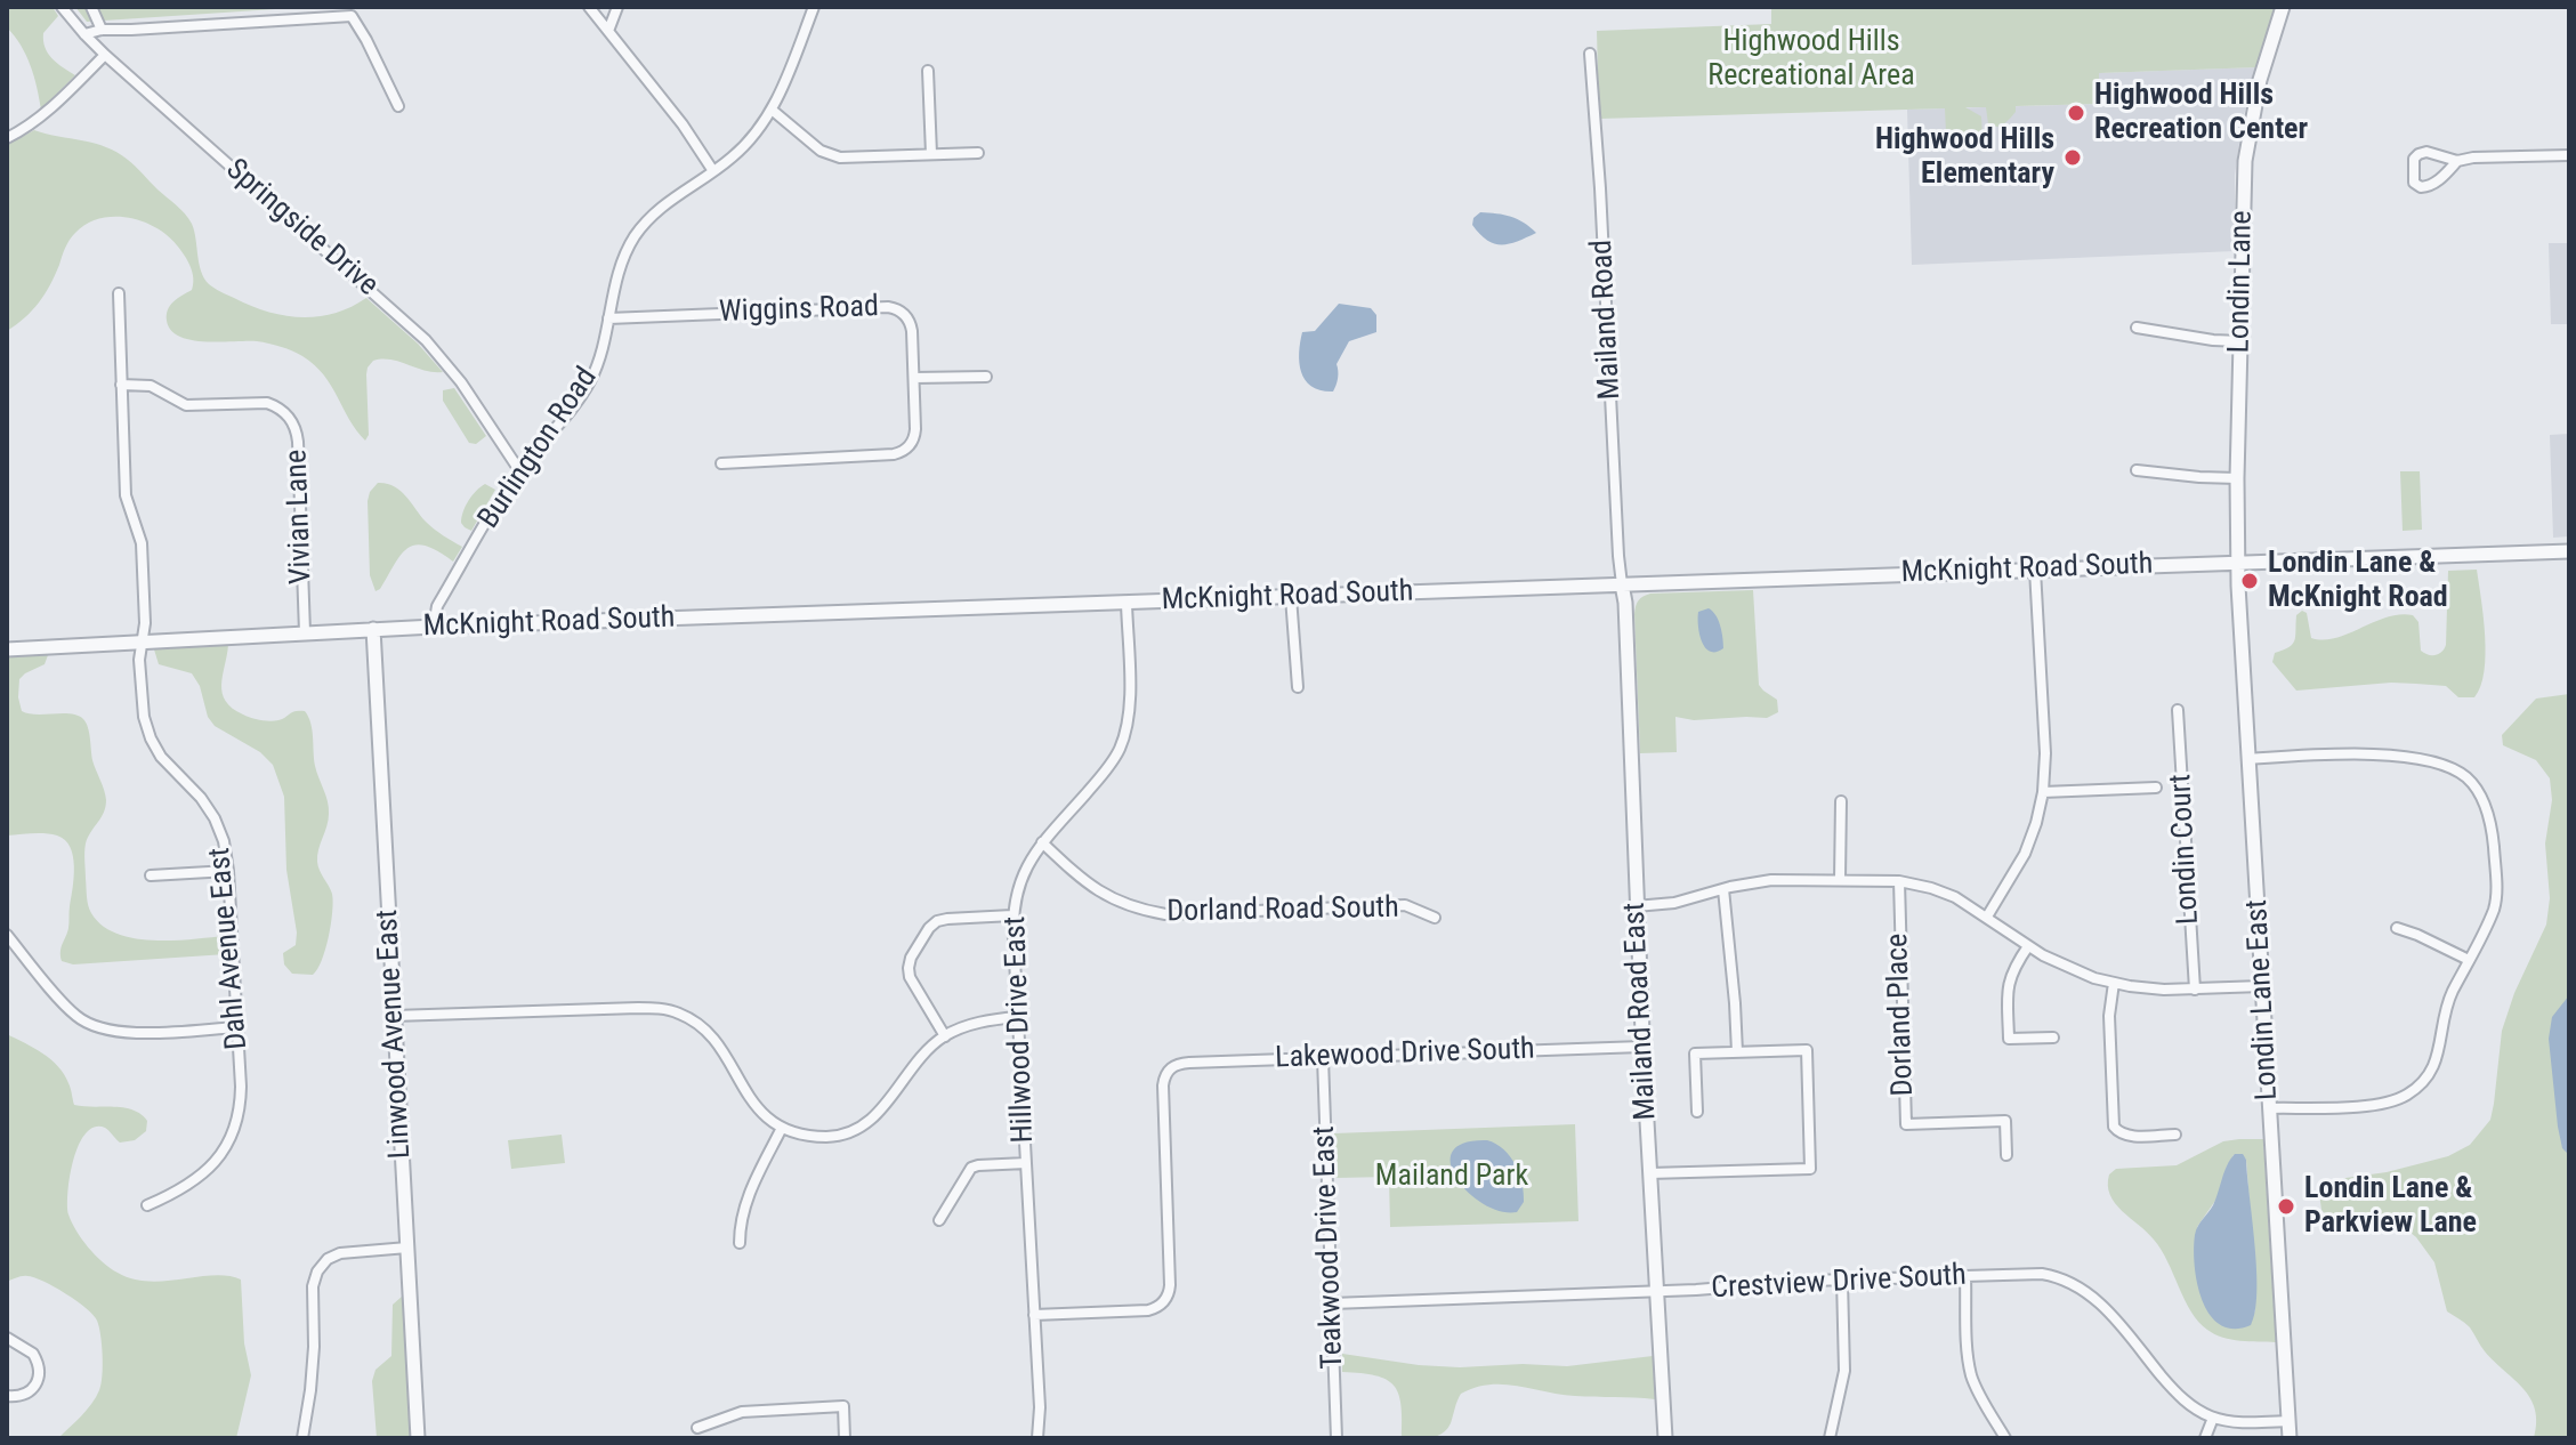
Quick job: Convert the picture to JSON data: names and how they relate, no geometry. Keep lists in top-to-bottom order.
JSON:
{
  "streets": {
    "street": [
      "Springside Drive",
      "Londin Lane",
      "Wiggins Road",
      "Mailand Road",
      "Burlington Road",
      "Vivian Lane",
      "McKnight Road South",
      "Londin Court",
      "Dorland Road South",
      "Dahl Avenue East",
      "Londin Lane East",
      "Mailand Road East",
      "Dorland Place",
      "Hillwood Drive East",
      "Linwood Avenue East",
      "Lakewood Drive South",
      "Teakwood Drive East",
      "Crestview Drive South"
    ]
  },
  "crossings": [
    ["Springside Drive", "Burlington Road"],
    ["Londin Lane", "McKnight Road South"],
    ["Londin Lane", "Londin Lane East"],
    ["Wiggins Road", "Burlington Road"],
    ["Mailand Road", "McKnight Road South"],
    ["Mailand Road", "Mailand Road East"],
    ["Burlington Road", "McKnight Road South"],
    ["Vivian Lane", "McKnight Road South"],
    ["Vivian Lane", "Dahl Avenue East"],
    ["McKnight Road South", "Dahl Avenue East"],
    ["McKnight Road South", "Londin Lane East"],
    ["McKnight Road South", "Mailand Road East"],
    ["McKnight Road South", "Hillwood Drive East"],
    ["McKnight Road South", "Linwood Avenue East"],
    ["Dorland Road South", "Hillwood Drive East"],
    ["Londin Lane East", "Crestview Drive South"],
    ["Mailand Road East", "Lakewood Drive South"],
    ["Mailand Road East", "Crestview Drive South"],
    ["Hillwood Drive East", "Lakewood Drive South"],
    ["Lakewood Drive South", "Teakwood Drive East"],
    ["Teakwood Drive East", "Crestview Drive South"]
  ],
  "parks": ["Highwood Hills Recreational Area", "Mailand Park"],
  "places": [
    "Highwood Hills Recreation Center",
    "Highwood Hills Elementary",
    "Londin Lane & McKnight Road",
    "Londin Lane & Parkview Lane"
  ]
}
